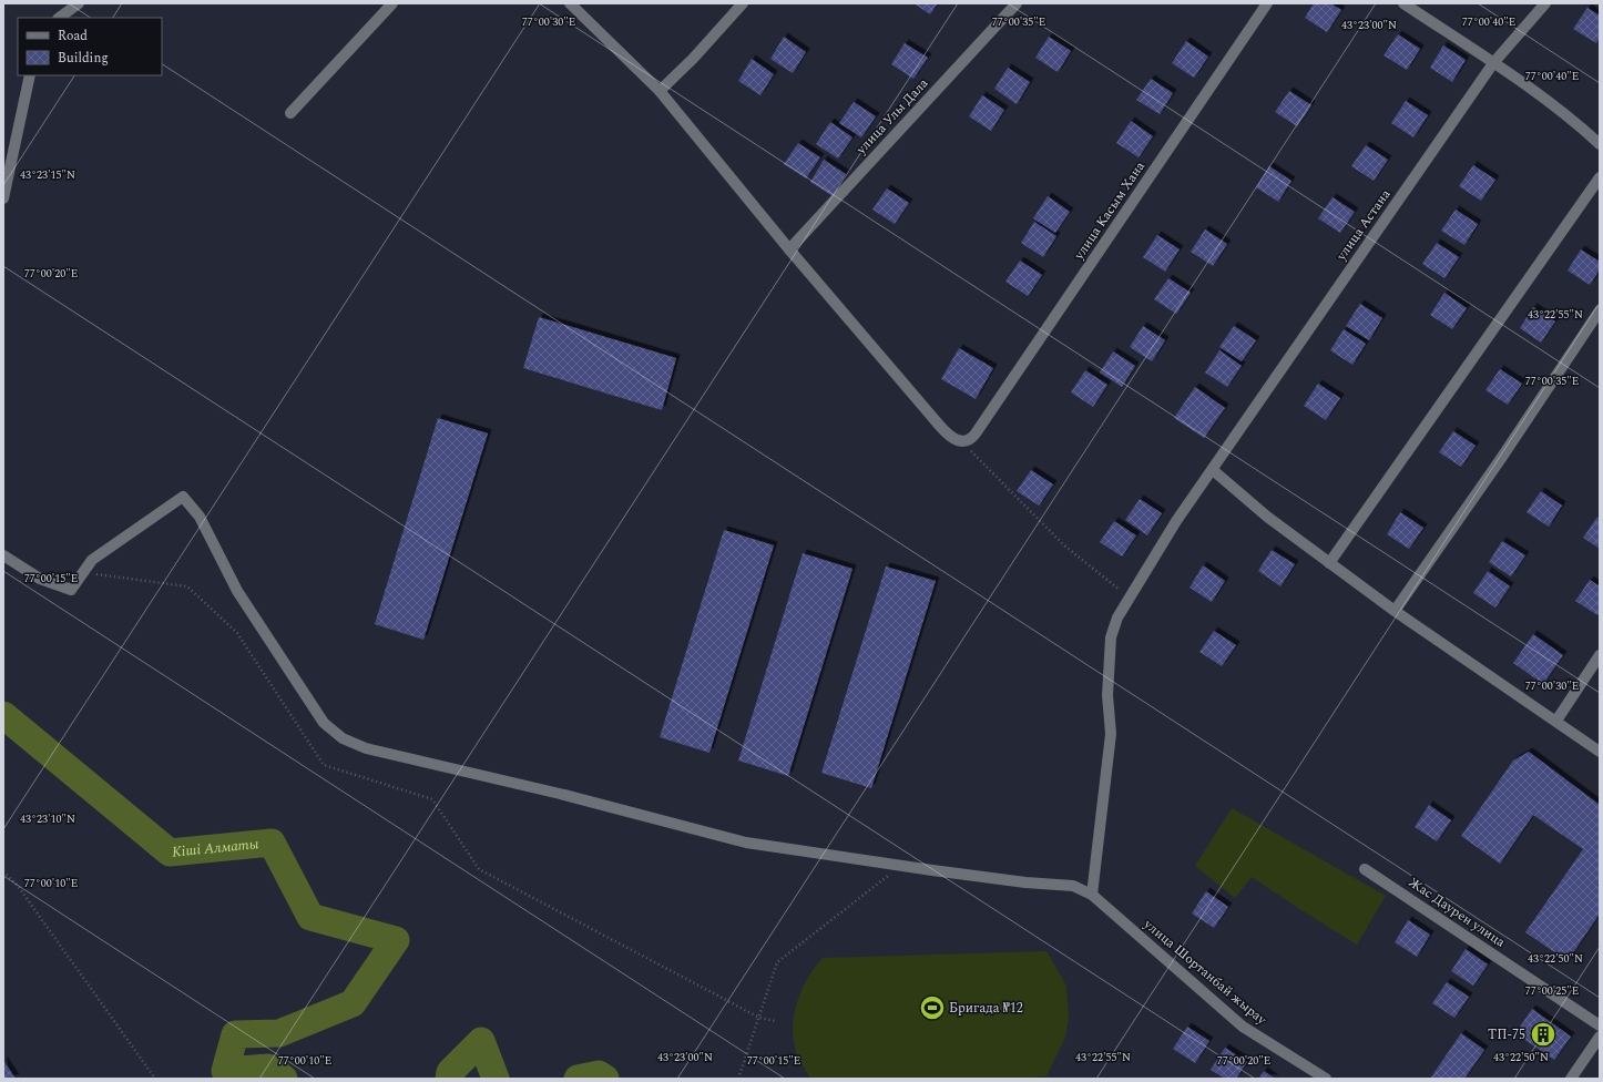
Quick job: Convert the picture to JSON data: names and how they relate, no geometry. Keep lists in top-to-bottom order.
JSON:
{
  "streets": {
    "street": [
      "улица Улы Дала",
      "улица Касым Хана",
      "улица Астана",
      "Жас Даурен улица",
      "улица Шортанбай жырау"
    ]
  },
  "crossings": [
    ["улица Астана", "улица Шортанбай жырау"]
  ],
  "water": ["Кіші Алматы"],
  "places": {
    "sports": ["Бригада №12"],
    "building": ["ТП-75"]
  },
  "legend": ["Road", "Building"],
  "coordinates": [
    "77°00'30\"E",
    "77°00'35\"E",
    "77°00'40\"E",
    "43°23'00\"N",
    "43°23'15\"N",
    "77°00'20\"E",
    "43°22'55\"N",
    "77°00'15\"E",
    "43°23'10\"N",
    "77°00'10\"E",
    "43°22'50\"N",
    "77°00'25\"E"
  ]
}
